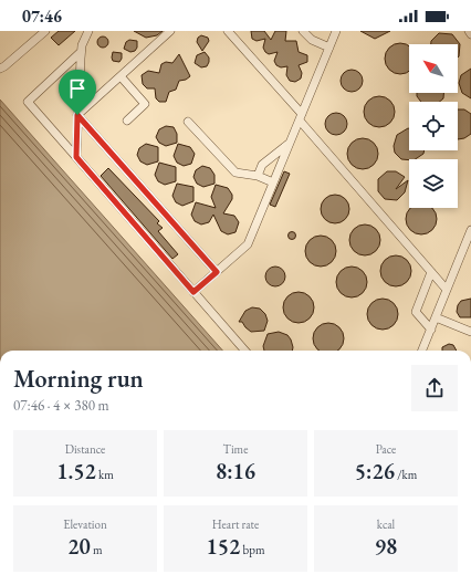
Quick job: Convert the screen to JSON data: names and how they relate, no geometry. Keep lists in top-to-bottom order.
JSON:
{
  "north": "top left",
  "page": {
    "status": "07:46",
    "heading": ["Morning run", "07:46 · 4 × 380 m"],
    "stats": [
      ["Distance", "1.52 km"],
      ["Time", "8:16"],
      ["Pace", "5:26 /km"],
      ["Elevation", "20 m"],
      ["Heart rate", "152 bpm"],
      ["kcal", "98"]
    ]
  }
}
